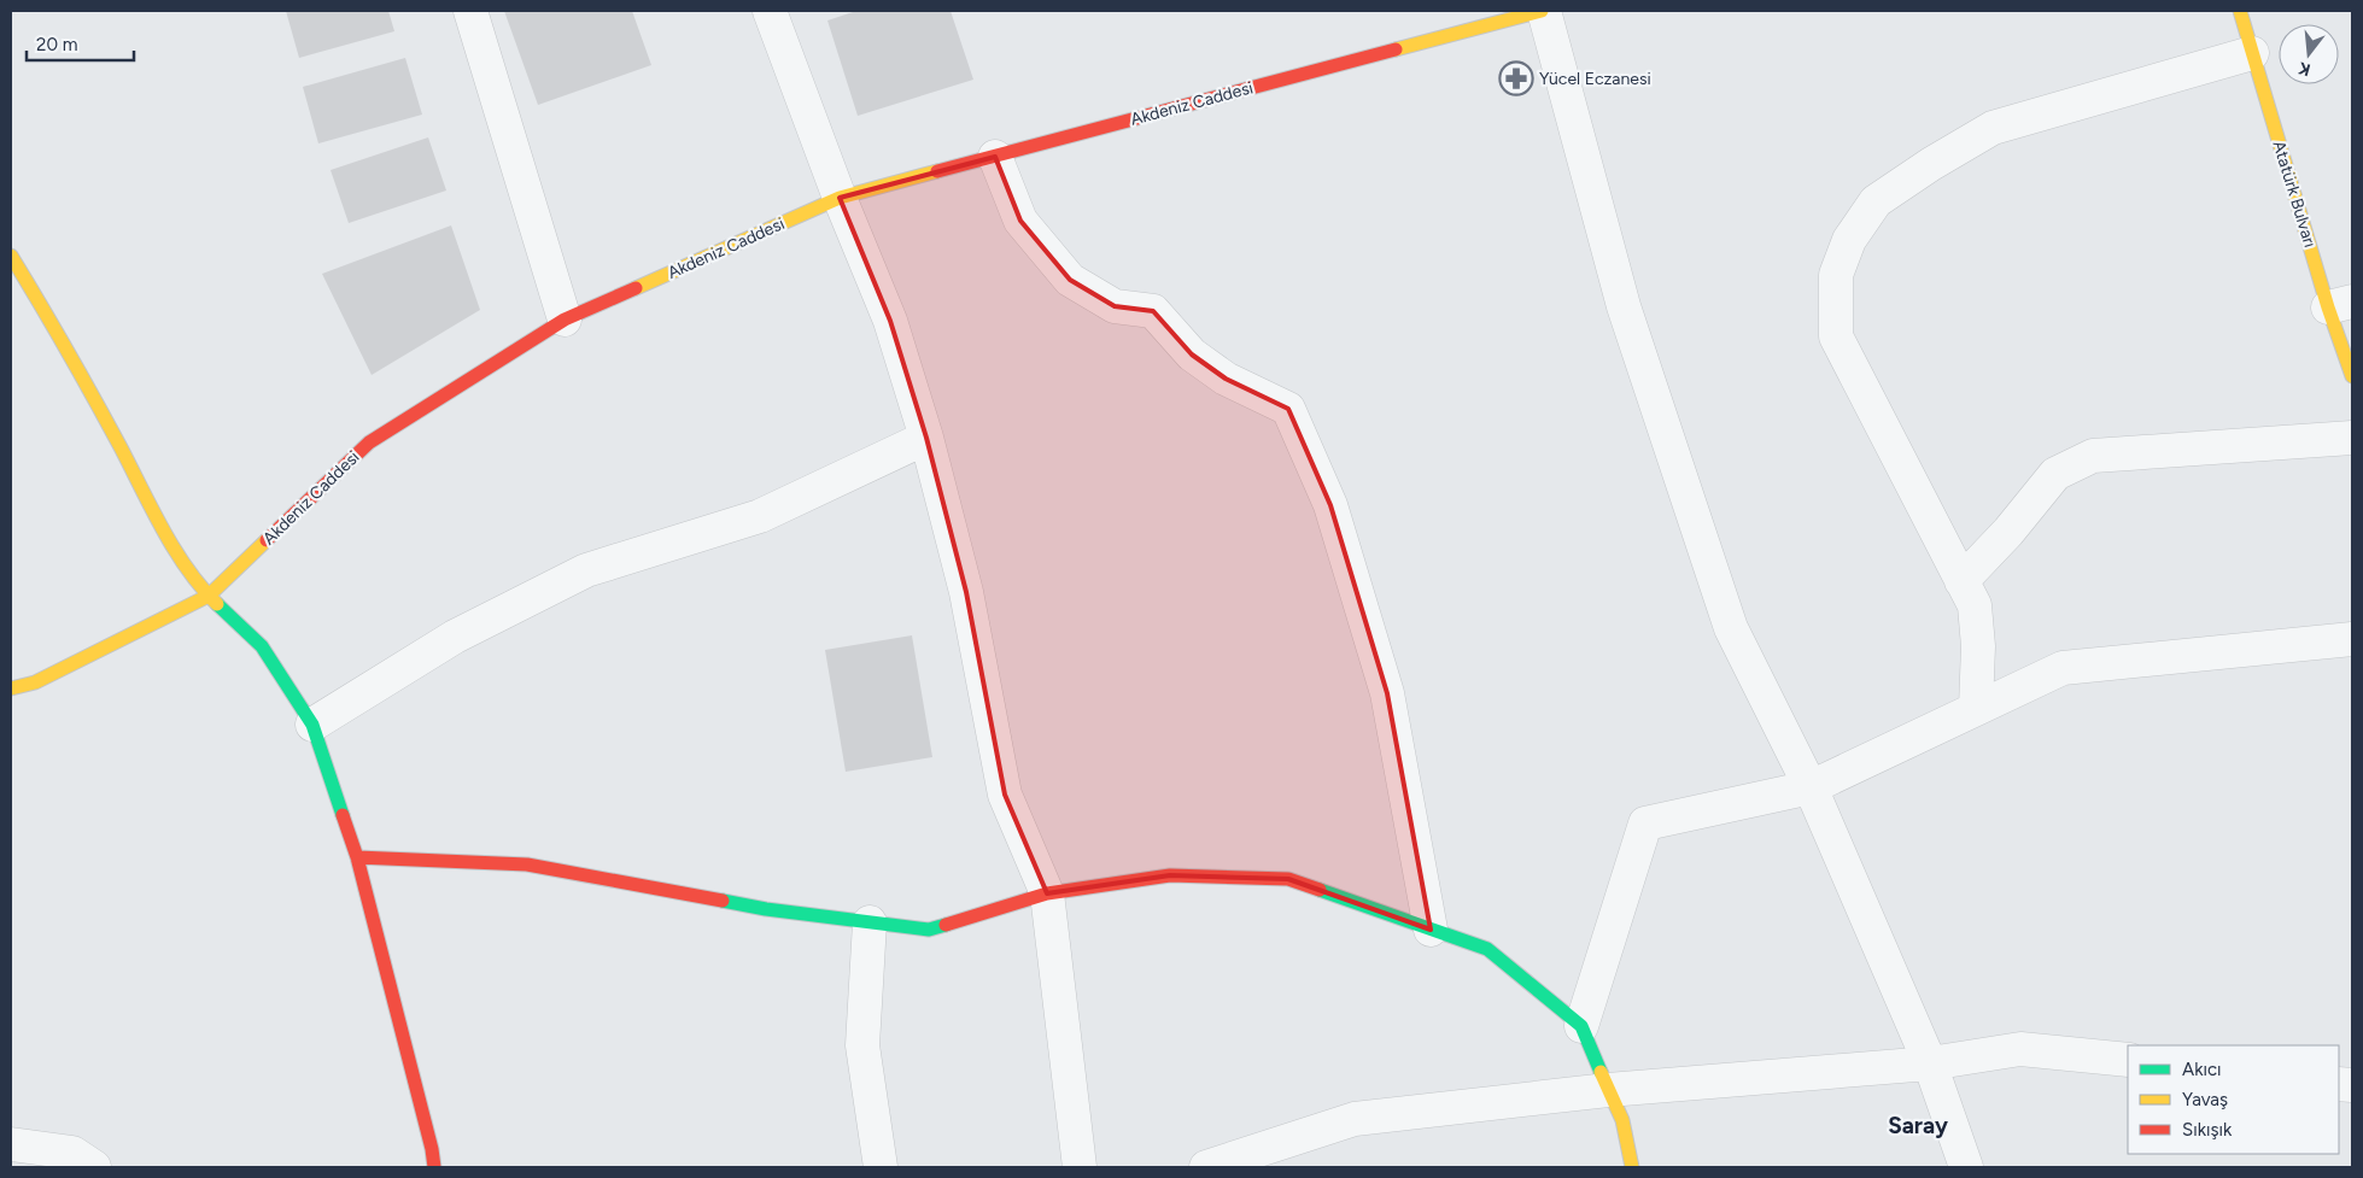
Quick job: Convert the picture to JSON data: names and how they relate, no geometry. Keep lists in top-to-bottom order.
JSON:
{
  "streets": {
    "street": ["Akdeniz Caddesi", "Atatürk Bulvarı"]
  },
  "districts": ["Saray"],
  "places": {
    "pharmacy": ["Yücel Eczanesi"]
  },
  "legend": ["Akıcı", "Yavaş", "Sıkışık"],
  "scale_bar": "20 m",
  "north": "bottom"
}
